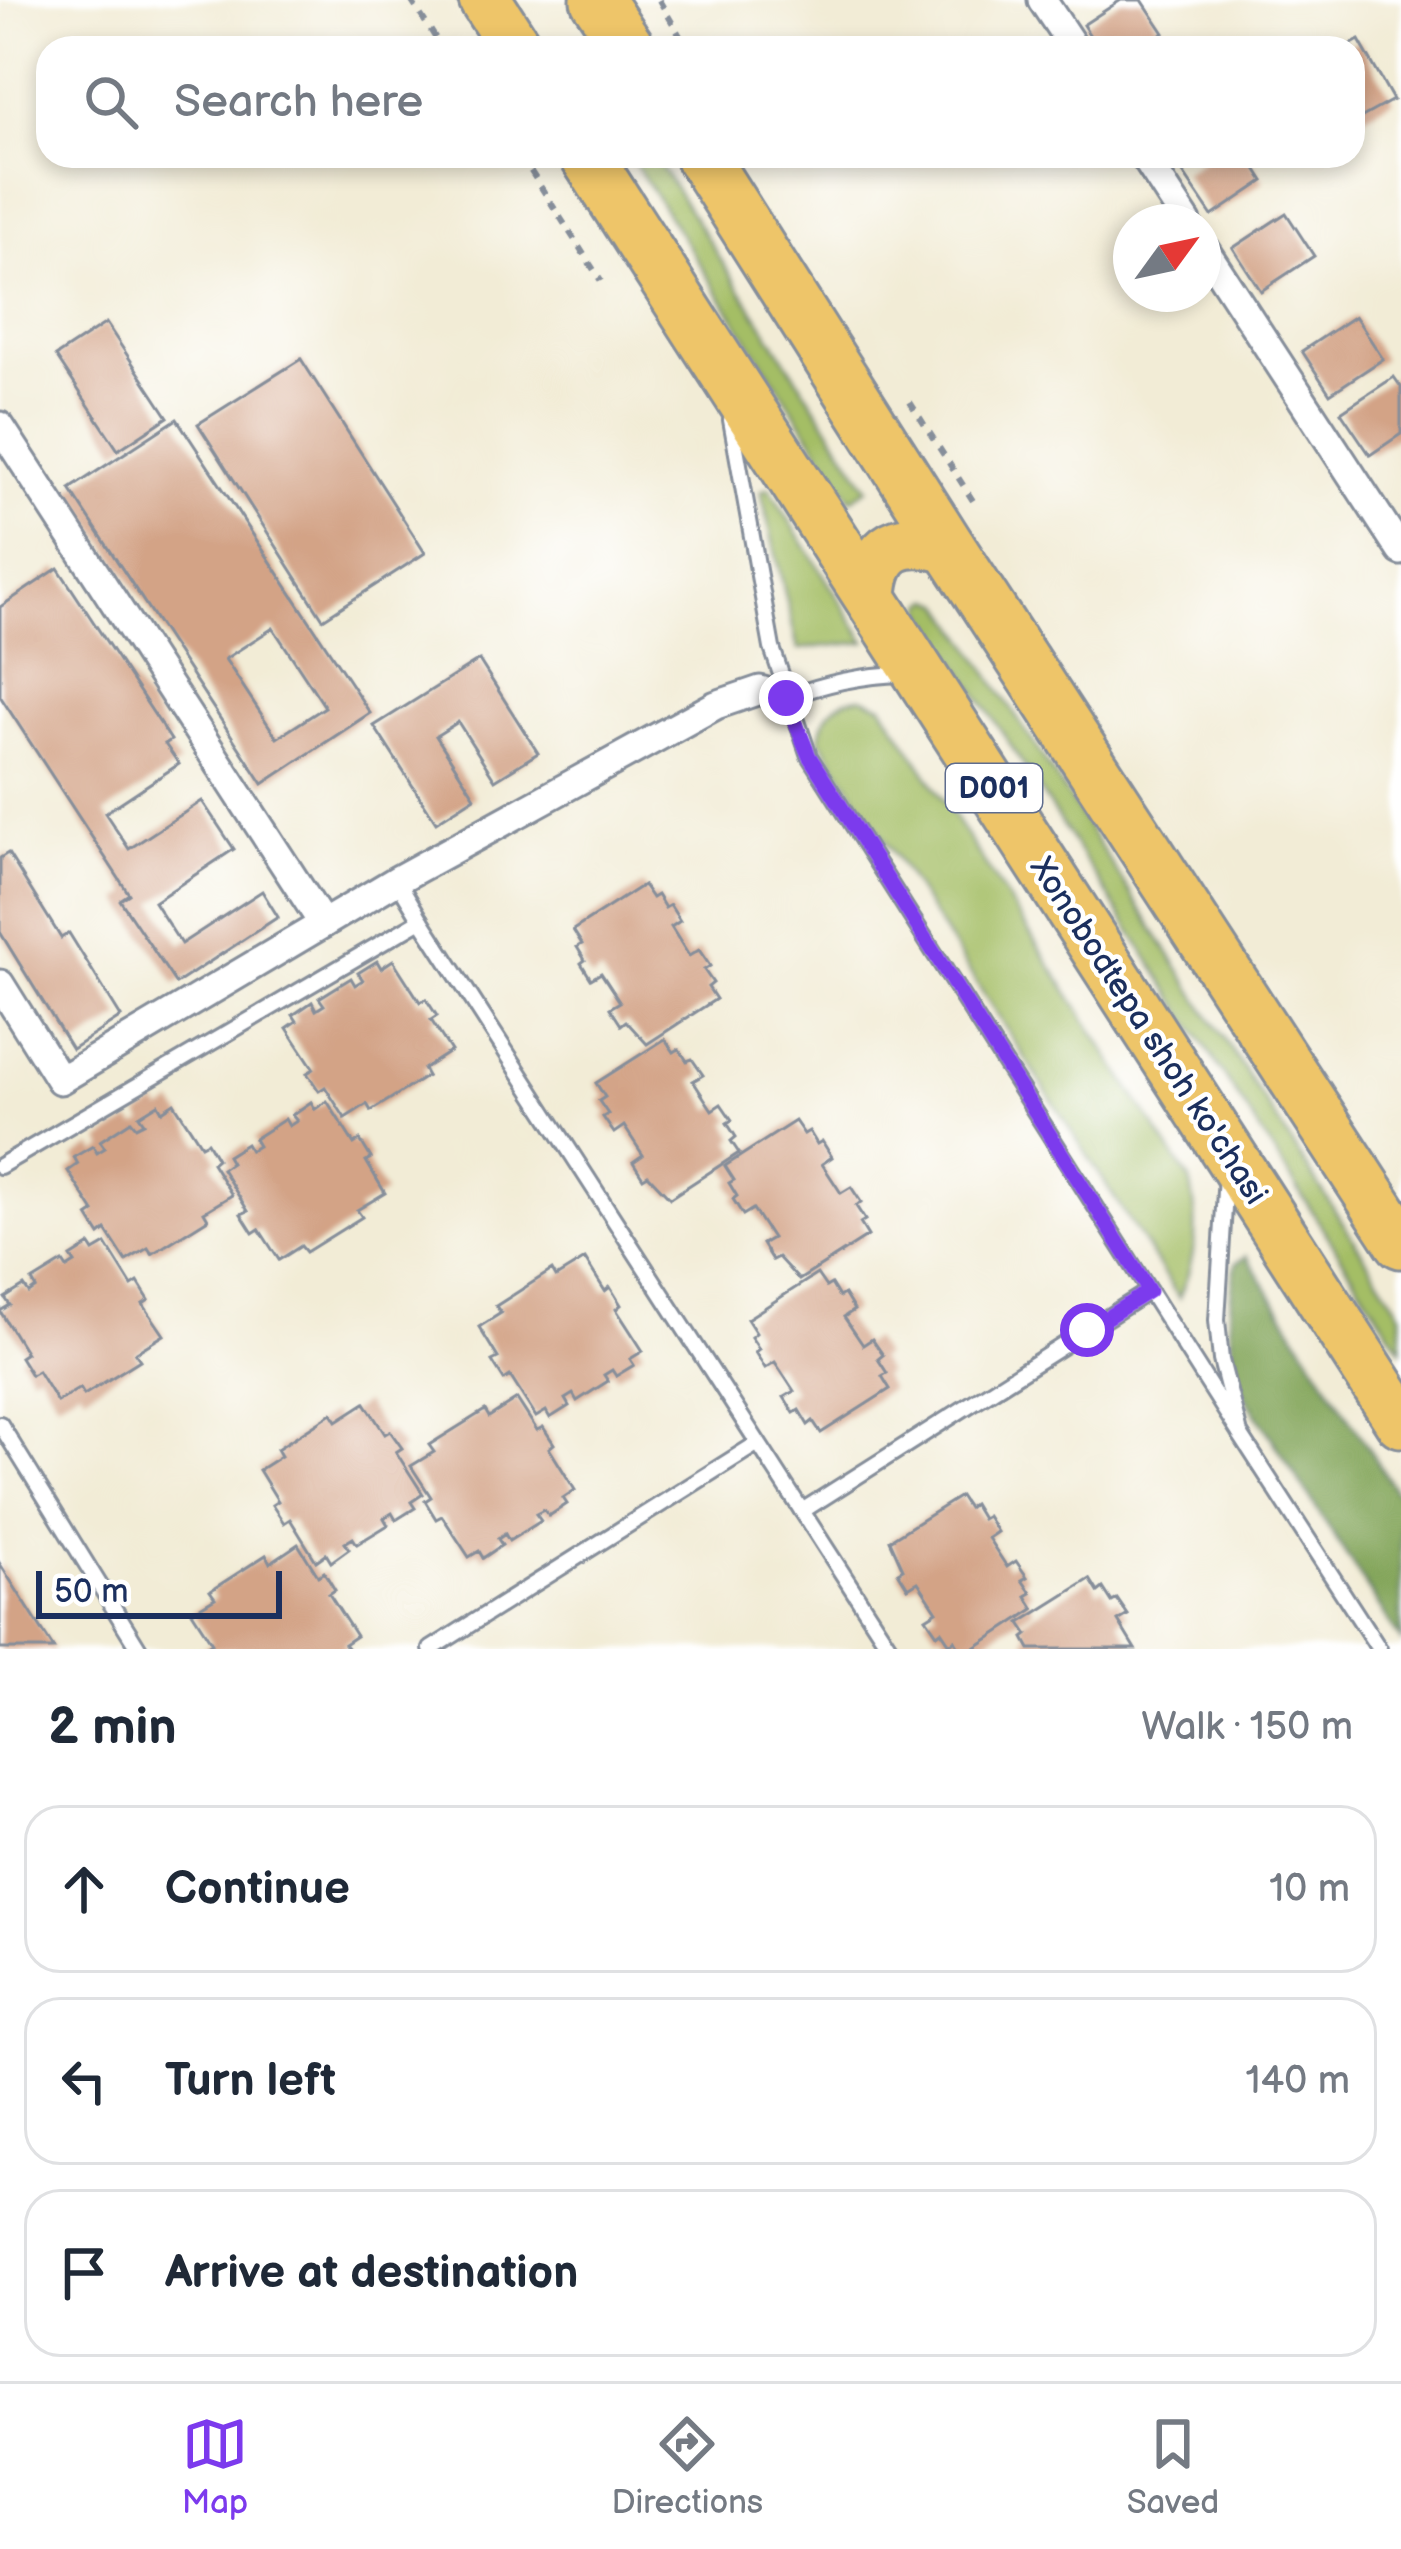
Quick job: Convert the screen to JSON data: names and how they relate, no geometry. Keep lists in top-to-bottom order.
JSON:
{
  "streets": {
    "highway": ["D001", "Xonobodtepa shoh ko'chasi"]
  },
  "scale_bar": "50 m",
  "north": "top right",
  "page": {
    "search": "Search here",
    "scale": "50 m",
    "heading": ["2 min", "Walk · 150 m"],
    "list": [
      ["Continue", "10 m"],
      ["Turn left", "140 m"],
      "Arrive at destination"
    ],
    "nav": ["Map", "Directions", "Saved"]
  }
}
